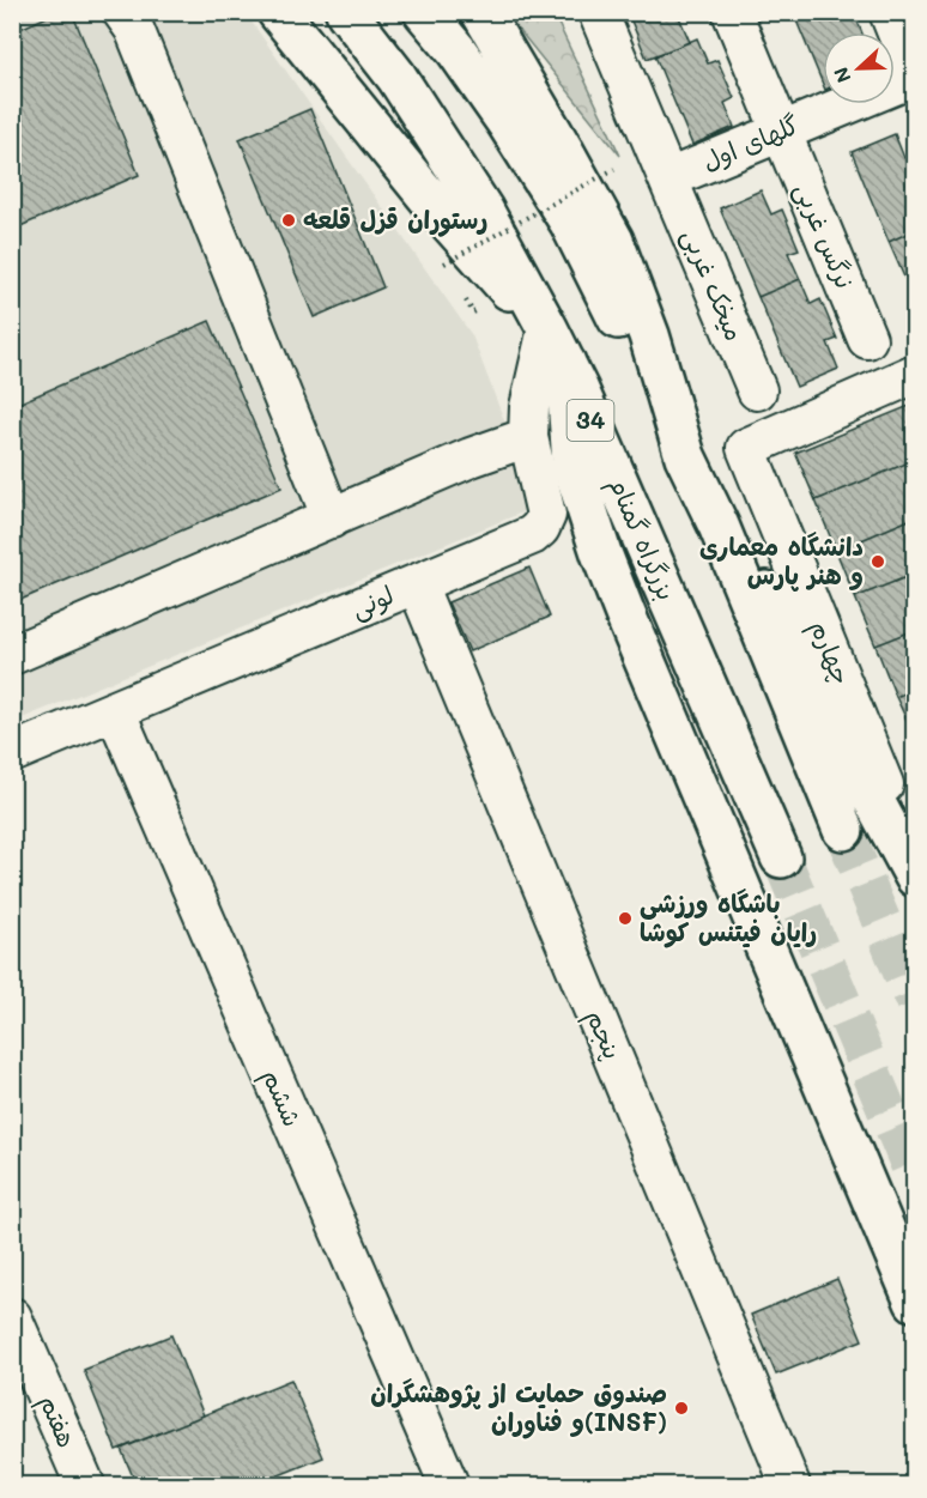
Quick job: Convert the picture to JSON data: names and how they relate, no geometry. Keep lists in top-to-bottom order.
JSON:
{
  "streets": {
    "highway": ["34", "بزرگراه گمنام"],
    "street": [
      "گلهای اول",
      "نرگس غربی",
      "میخک غربی",
      "لونی",
      "چهارم",
      "پنجم",
      "ششم",
      "هفتم"
    ]
  },
  "crossings": [
    ["گلهای اول", "نرگس غربی"],
    ["گلهای اول", "میخک غربی"],
    ["لونی", "پنجم"],
    ["لونی", "ششم"]
  ],
  "places": [
    "رستوران قزل قلعه",
    "دانشگاه معماری و هنر پارس",
    "باشگاه ورزشی رایان فیتنس کوشا",
    "صندوق حمایت از پژوهشگران و فناوران(INSF)"
  ],
  "north": "left"
}
